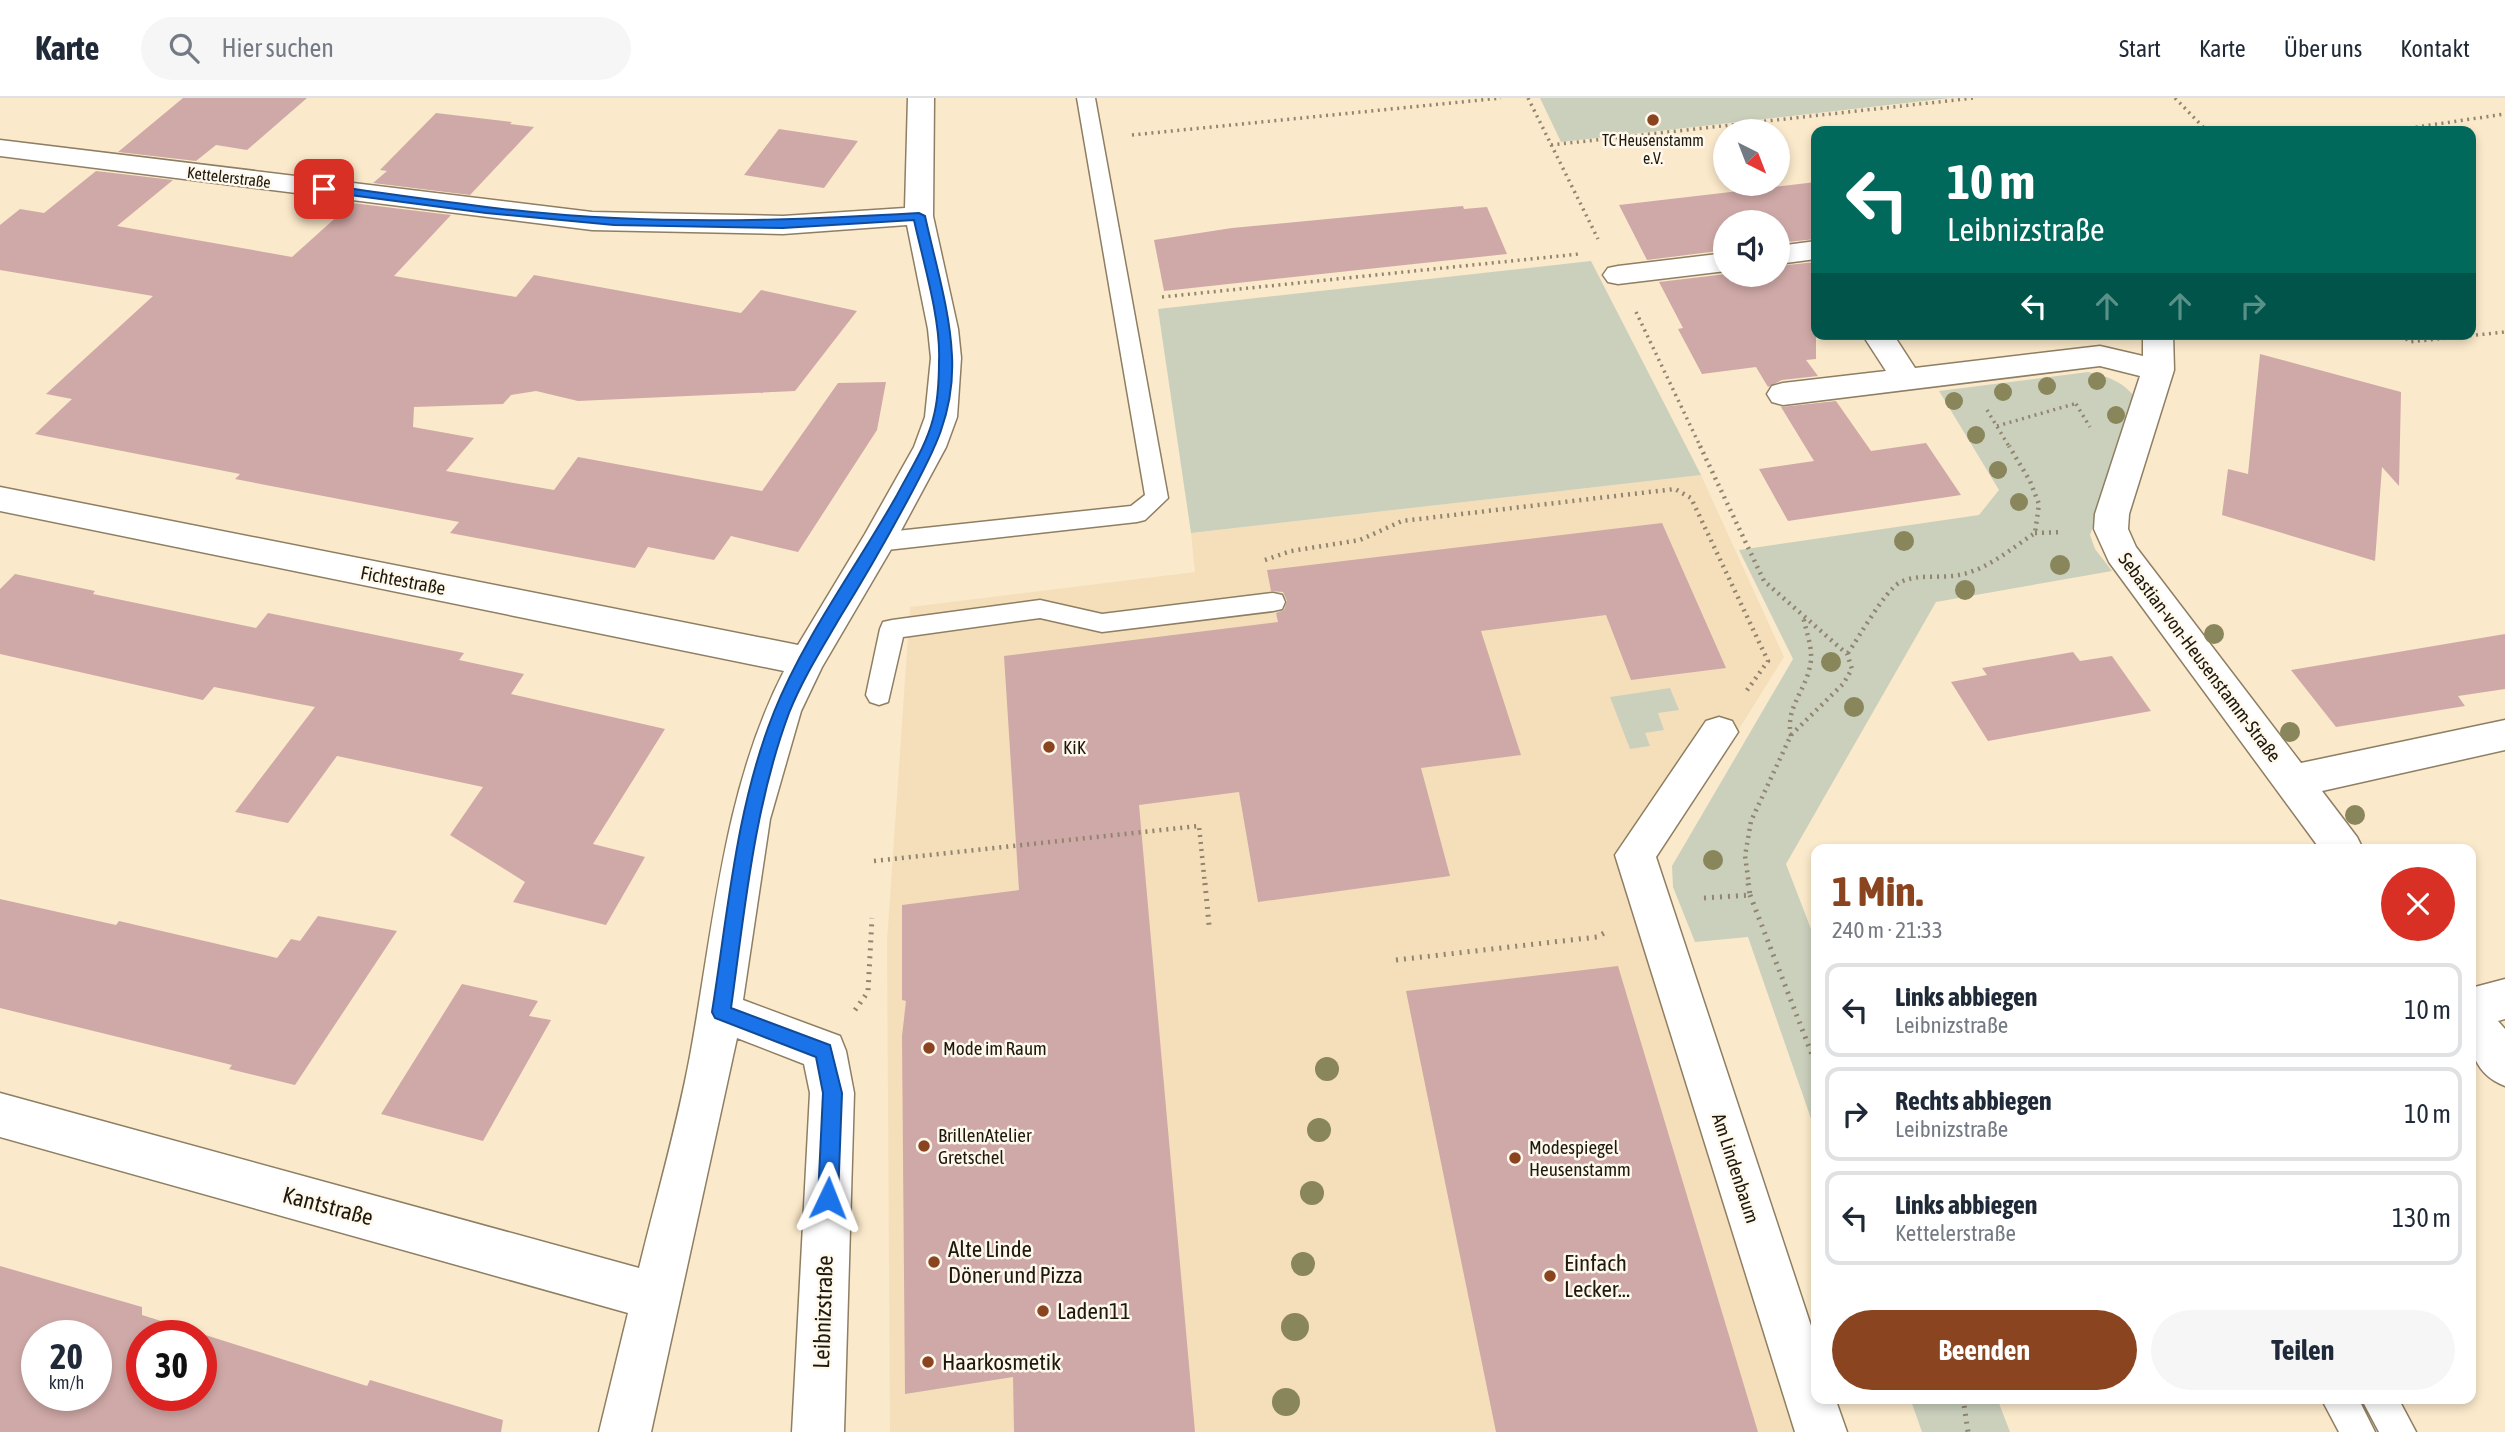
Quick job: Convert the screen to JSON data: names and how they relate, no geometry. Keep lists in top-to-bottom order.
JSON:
{
  "streets": {
    "street": [
      "Kettelerstraße",
      "Fichtestraße",
      "Sebastian-von-Heusenstamm-Straße",
      "Am Lindenbaum",
      "Kantstraße",
      "Leibnizstraße"
    ]
  },
  "places": [
    "TC Heusenstamm e.V.",
    "KiK",
    "Mode im Raum",
    "BrillenAtelier Gretschel",
    "Modespiegel Heusenstamm",
    "Alte Linde Döner und Pizza",
    "Einfach Lecker...",
    "Laden11",
    "Haarkosmetik"
  ],
  "north": "bottom right",
  "page": {
    "header": "Karte",
    "search": "Hier suchen",
    "nav": [
      "Start",
      "Karte",
      "Über uns",
      "Kontakt"
    ],
    "turn": ["10 m", "Leibnizstraße"],
    "heading": ["1 Min.", "240 m · 21:33"],
    "list": [
      {
        "name": "Links abbiegen",
        "note": "Leibnizstraße",
        "value": "10 m"
      },
      {
        "name": "Rechts abbiegen",
        "note": "Leibnizstraße",
        "value": "10 m"
      },
      {
        "name": "Links abbiegen",
        "note": "Kettelerstraße",
        "value": "130 m"
      }
    ],
    "buttons": ["Beenden", "Teilen"],
    "speed": "20 km/h",
    "limit": "30"
  }
}
